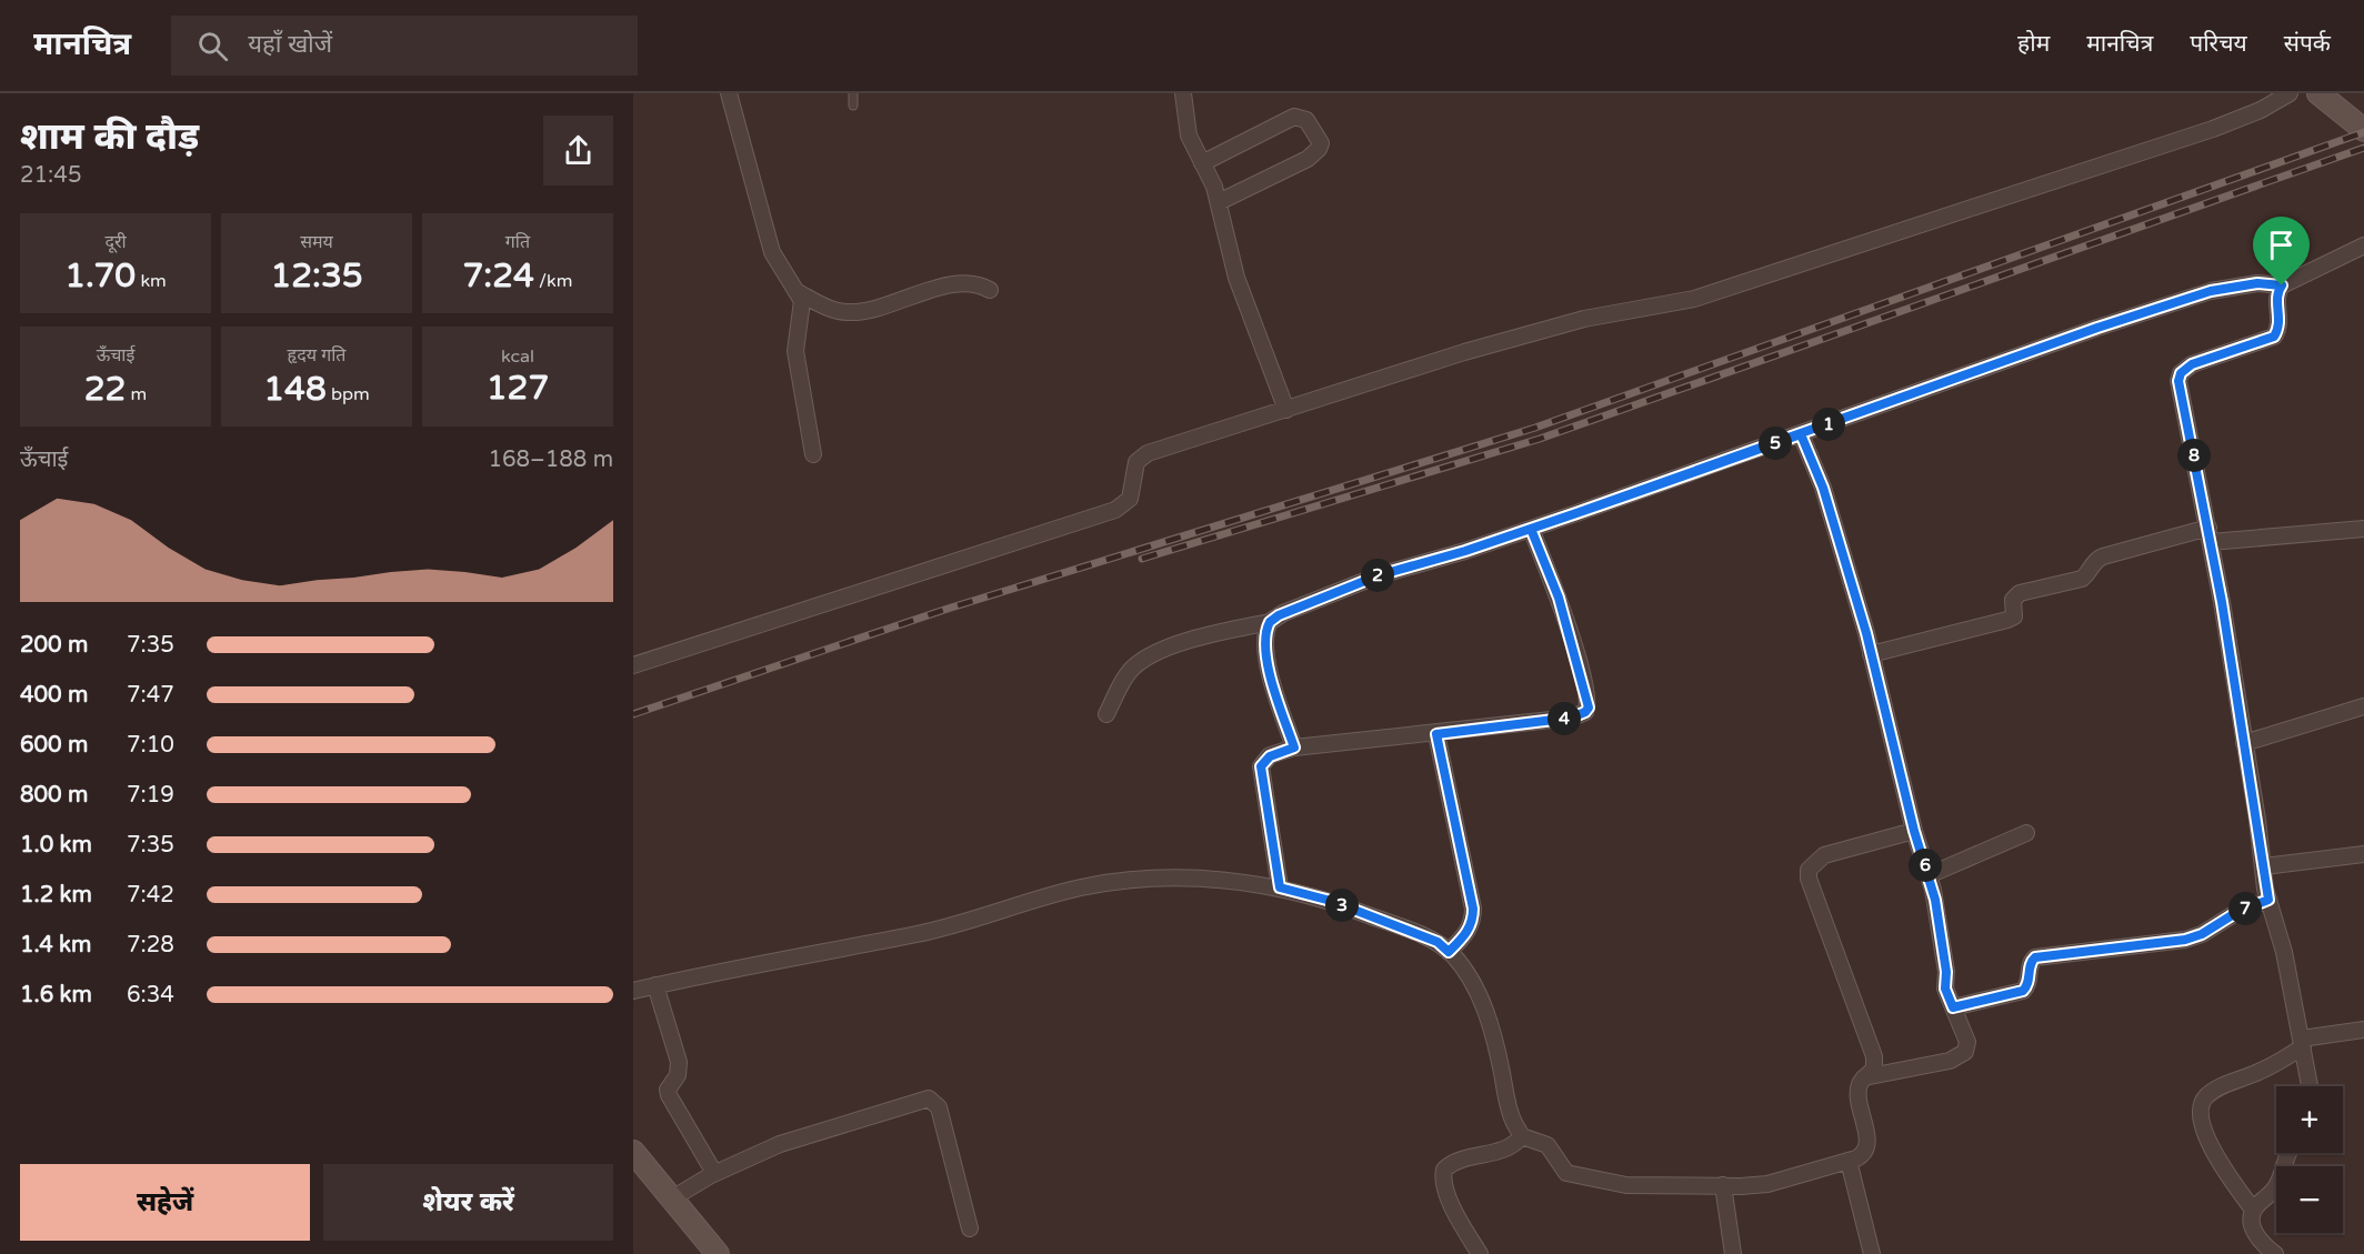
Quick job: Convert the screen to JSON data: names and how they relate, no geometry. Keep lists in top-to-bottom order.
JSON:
{
  "page": {
    "header": "मानचित्र",
    "search": "यहाँ खोजें",
    "nav": [
      "होम",
      "मानचित्र",
      "परिचय",
      "संपर्क"
    ],
    "heading": ["शाम की दौड़", "21:45"],
    "stats": [
      ["दूरी", "1.70 km"],
      ["समय", "12:35"],
      ["गति", "7:24 /km"],
      ["ऊँचाई", "22 m"],
      ["हृदय गति", "148 bpm"],
      ["kcal", "127"]
    ],
    "pins": [
      "1",
      "5",
      "8",
      "2",
      "4",
      "6",
      "3",
      "7"
    ],
    "chart": ["ऊँचाई", "168–188 m"],
    "list": [
      {
        "name": "200 m",
        "note": "7:35"
      },
      {
        "name": "400 m",
        "note": "7:47"
      },
      {
        "name": "600 m",
        "note": "7:10"
      },
      {
        "name": "800 m",
        "note": "7:19"
      },
      {
        "name": "1.0 km",
        "note": "7:35"
      },
      {
        "name": "1.2 km",
        "note": "7:42"
      },
      {
        "name": "1.4 km",
        "note": "7:28"
      },
      {
        "name": "1.6 km",
        "note": "6:34"
      }
    ],
    "map_buttons": ["+", "−"],
    "buttons": ["सहेजें", "शेयर करें"]
  }
}
